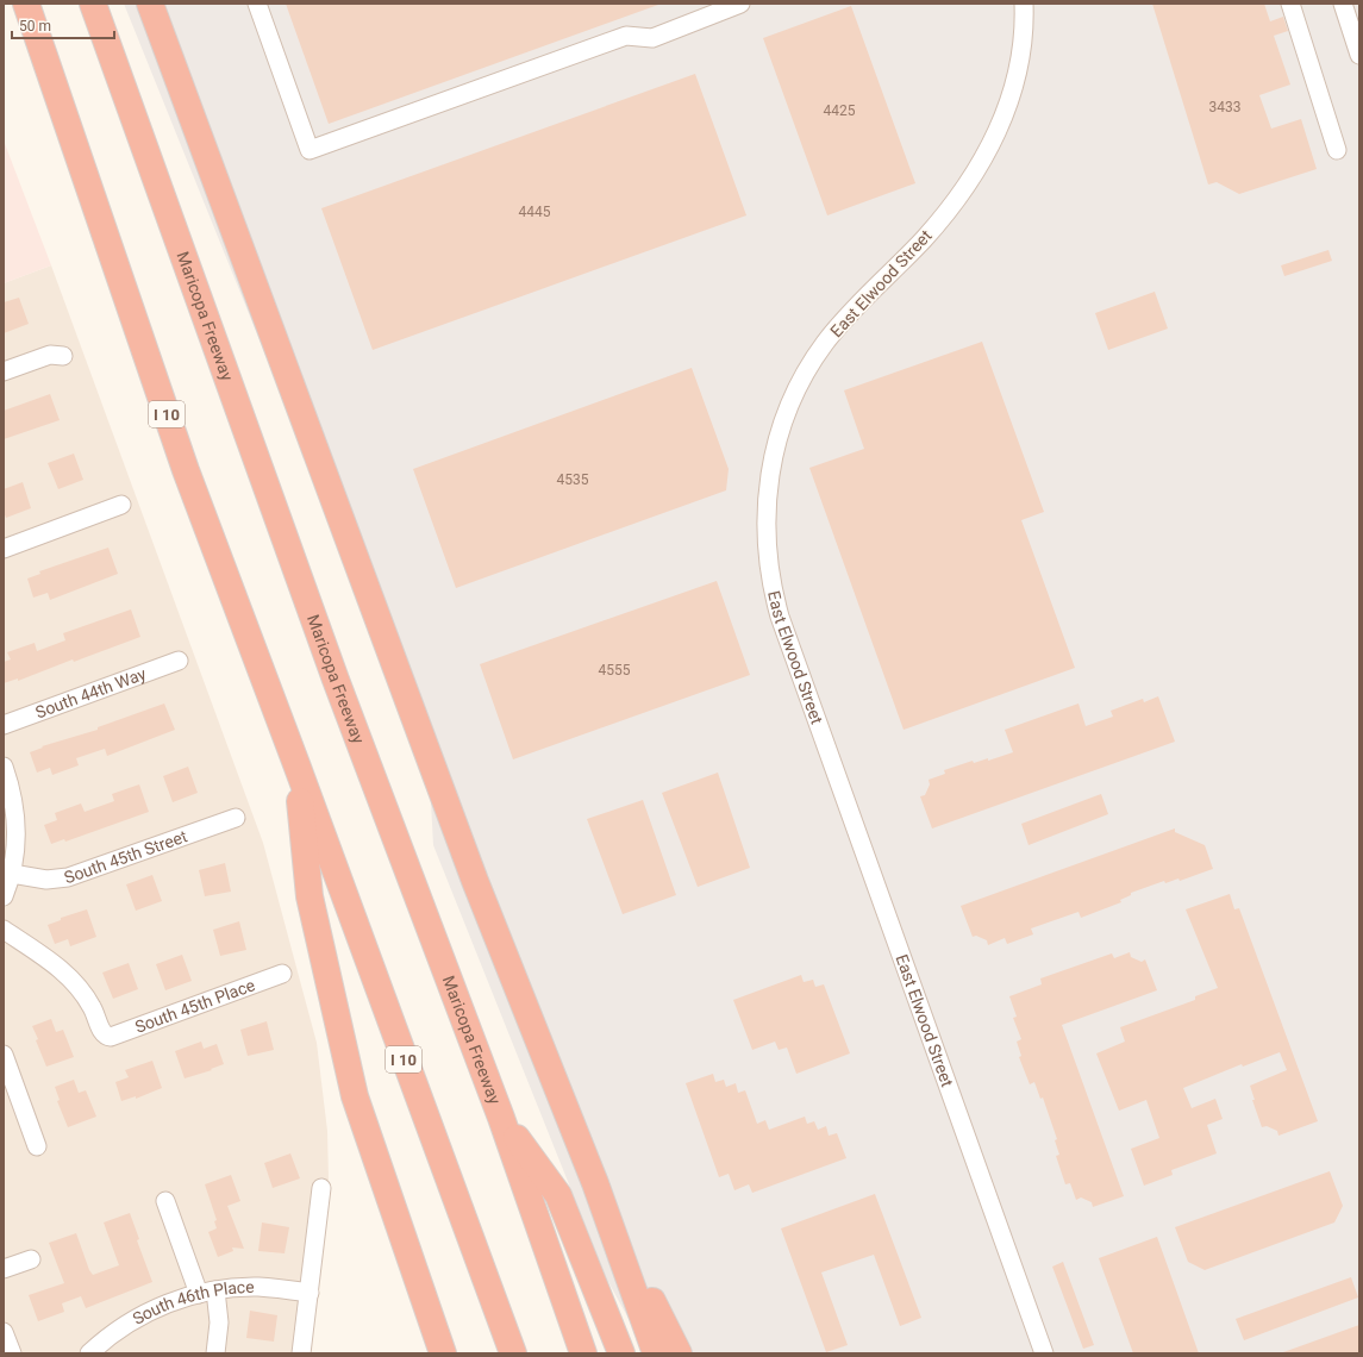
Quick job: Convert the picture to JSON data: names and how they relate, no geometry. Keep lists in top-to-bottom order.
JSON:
{
  "streets": {
    "highway": ["Maricopa Freeway", "I 10"],
    "street": [
      "East Elwood Street",
      "South 44th Way",
      "South 45th Street",
      "South 45th Place",
      "South 46th Place"
    ]
  },
  "house_numbers": [
    "3433",
    "4425",
    "4445",
    "4535",
    "4555"
  ],
  "scale_bar": "50 m"
}
